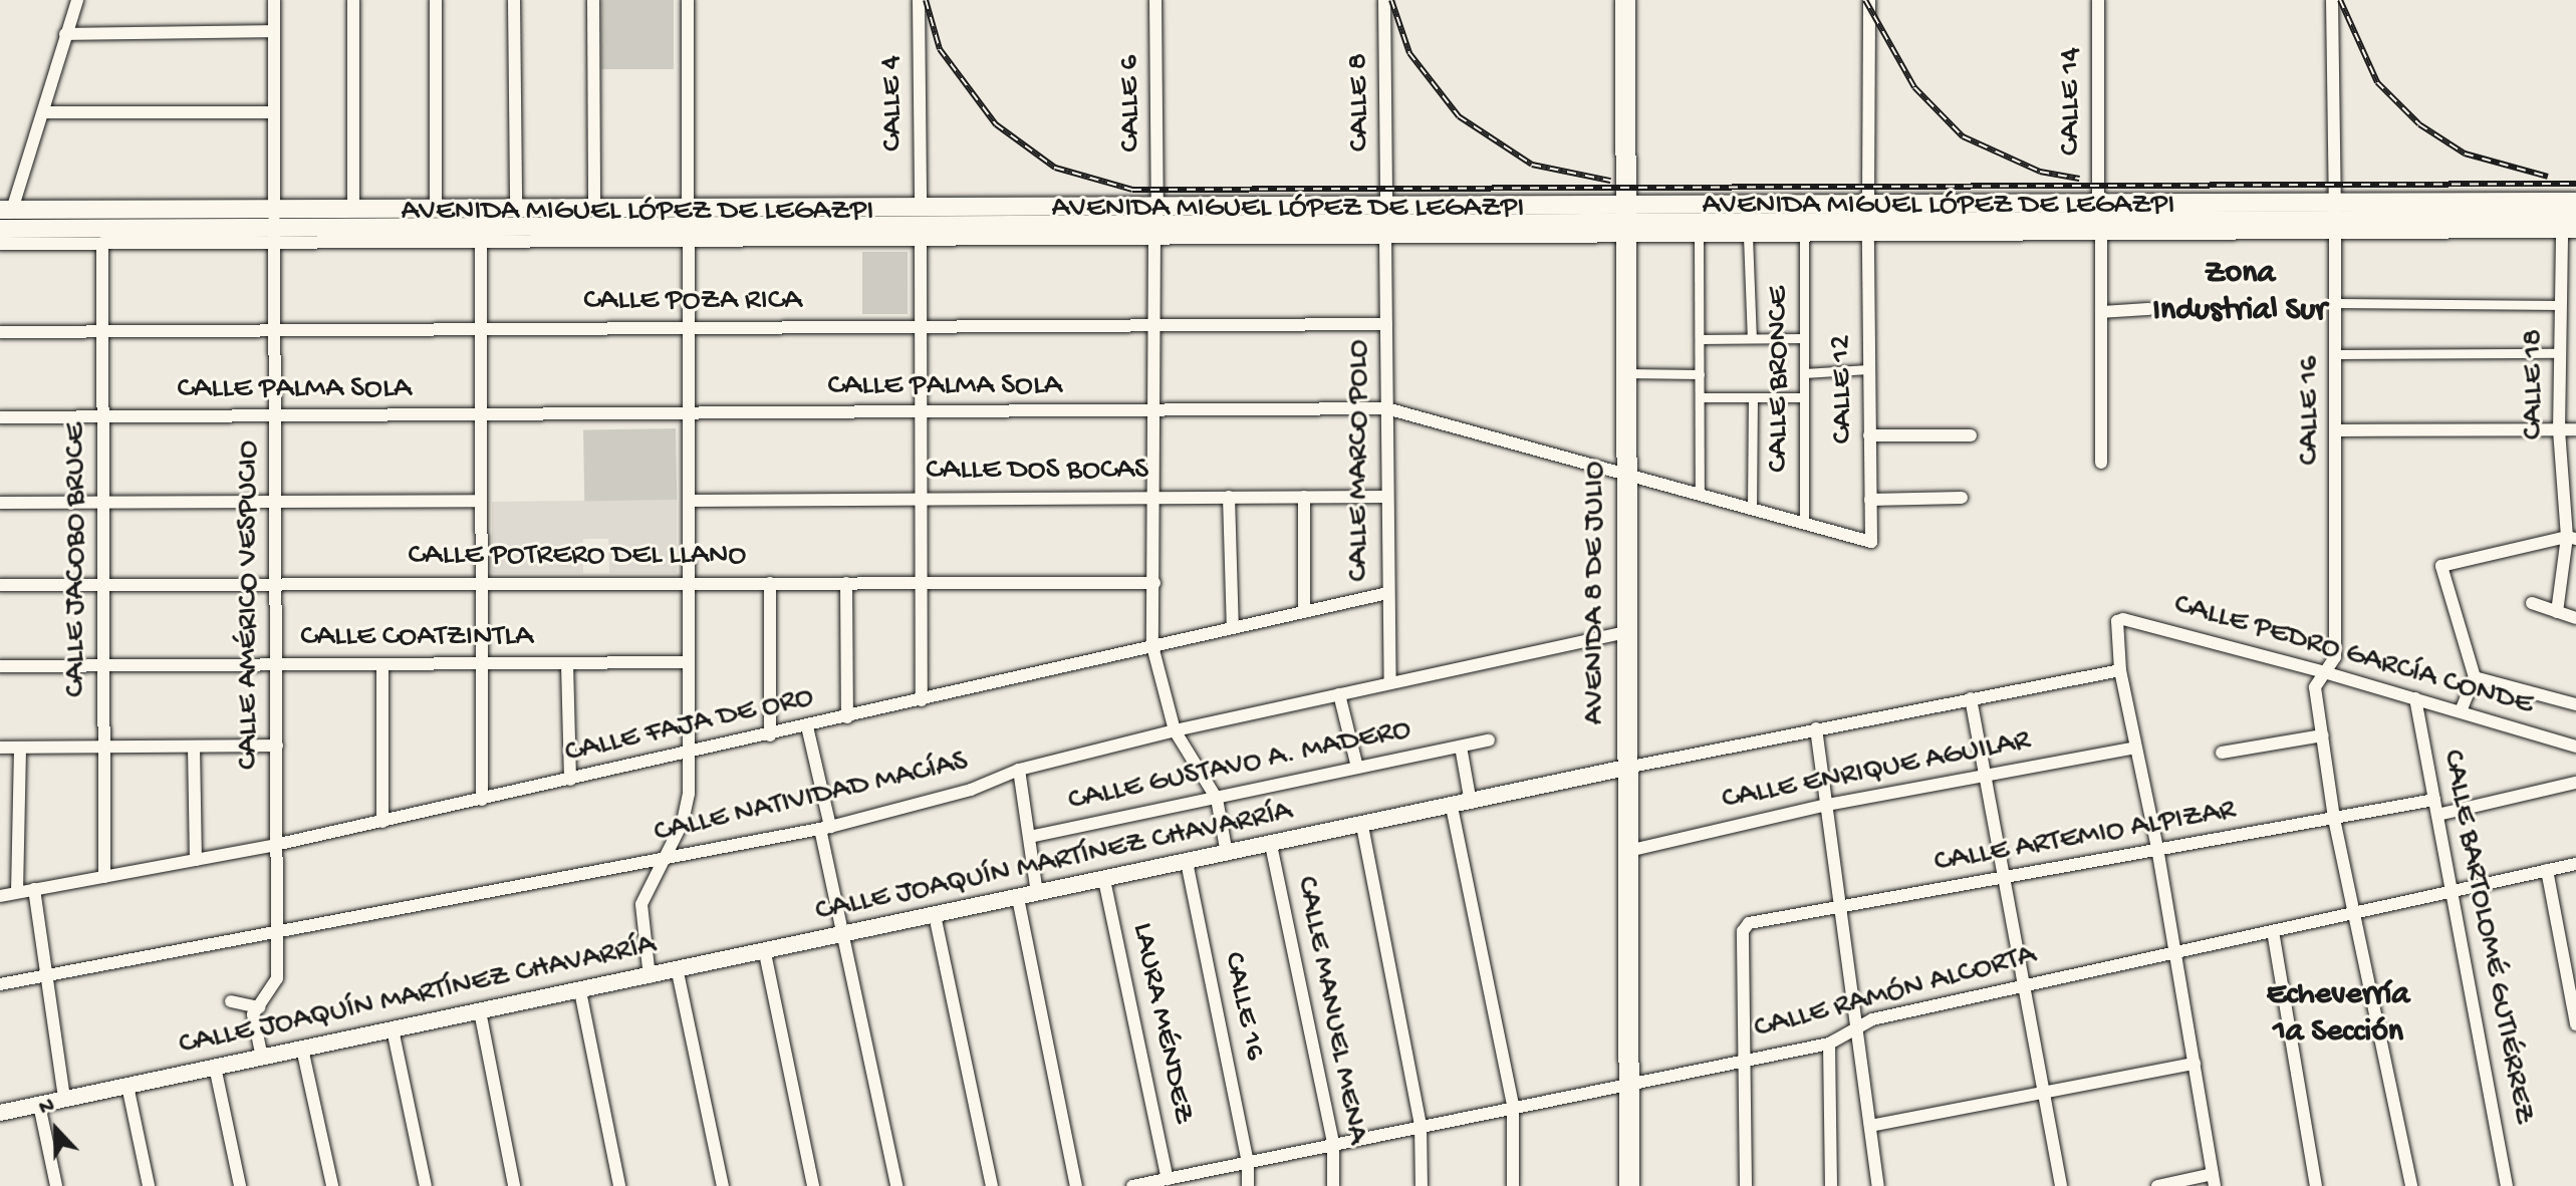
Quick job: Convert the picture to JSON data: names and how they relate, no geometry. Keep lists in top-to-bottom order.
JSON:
{
  "streets": {
    "main road": ["AVENIDA MIGUEL LÓPEZ DE LEGAZPI", "AVENIDA 8 DE JULIO"],
    "street": [
      "CALLE 14",
      "CALLE 8",
      "CALLE 4",
      "CALLE 6",
      "CALLE POZA RICA",
      "CALLE BRONCE",
      "CALLE 18",
      "CALLE PALMA SOLA",
      "CALLE 12",
      "CALLE 16",
      "CALLE MARCO POLO",
      "CALLE DOS BOCAS",
      "CALLE POTRERO DEL LLANO",
      "CALLE JACOBO BRUCE",
      "CALLE AMÉRICO VESPUCIO",
      "CALLE COATZINTLA",
      "CALLE PEDRO GARCÍA CONDE",
      "CALLE FAJA DE ORO",
      "CALLE GUSTAVO A. MADERO",
      "CALLE ENRIQUE AGUILAR",
      "CALLE NATIVIDAD MACÍAS",
      "CALLE ARTEMIO ALPIZAR",
      "CALLE JOAQUÍN MARTÍNEZ CHAVARRÍA",
      "CALLE BARTOLOMÉ GUTIÉRREZ",
      "CALLE RAMÓN ALCORTA",
      "CALLE MANUEL MENA",
      "LAURA MÉNDEZ"
    ]
  },
  "crossings": [
    ["CALLE 14", "AVENIDA MIGUEL LÓPEZ DE LEGAZPI"],
    ["CALLE 8", "AVENIDA MIGUEL LÓPEZ DE LEGAZPI"],
    ["CALLE 4", "AVENIDA MIGUEL LÓPEZ DE LEGAZPI"],
    ["CALLE 6", "AVENIDA MIGUEL LÓPEZ DE LEGAZPI"],
    ["CALLE 6", "CALLE POZA RICA"],
    ["CALLE 6", "CALLE PALMA SOLA"],
    ["CALLE 6", "CALLE DOS BOCAS"],
    ["CALLE 6", "CALLE POTRERO DEL LLANO"],
    ["CALLE 6", "CALLE FAJA DE ORO"],
    ["CALLE 6", "CALLE GUSTAVO A. MADERO"],
    ["CALLE 6", "CALLE NATIVIDAD MACÍAS"],
    ["AVENIDA MIGUEL LÓPEZ DE LEGAZPI", "CALLE BRONCE"],
    ["AVENIDA MIGUEL LÓPEZ DE LEGAZPI", "CALLE 18"],
    ["AVENIDA MIGUEL LÓPEZ DE LEGAZPI", "CALLE 12"],
    ["AVENIDA MIGUEL LÓPEZ DE LEGAZPI", "CALLE 16"],
    ["AVENIDA MIGUEL LÓPEZ DE LEGAZPI", "CALLE MARCO POLO"],
    ["AVENIDA MIGUEL LÓPEZ DE LEGAZPI", "CALLE JACOBO BRUCE"],
    ["AVENIDA MIGUEL LÓPEZ DE LEGAZPI", "AVENIDA 8 DE JULIO"],
    ["AVENIDA MIGUEL LÓPEZ DE LEGAZPI", "CALLE AMÉRICO VESPUCIO"],
    ["CALLE POZA RICA", "CALLE MARCO POLO"],
    ["CALLE POZA RICA", "CALLE JACOBO BRUCE"],
    ["CALLE POZA RICA", "CALLE AMÉRICO VESPUCIO"],
    ["CALLE BRONCE", "CALLE PALMA SOLA"],
    ["CALLE PALMA SOLA", "CALLE 12"],
    ["CALLE PALMA SOLA", "CALLE MARCO POLO"],
    ["CALLE PALMA SOLA", "CALLE JACOBO BRUCE"],
    ["CALLE PALMA SOLA", "AVENIDA 8 DE JULIO"],
    ["CALLE PALMA SOLA", "CALLE AMÉRICO VESPUCIO"],
    ["CALLE 16", "CALLE PEDRO GARCÍA CONDE"],
    ["CALLE 16", "CALLE ARTEMIO ALPIZAR"],
    ["CALLE 16", "CALLE JOAQUÍN MARTÍNEZ CHAVARRÍA"],
    ["CALLE 16", "CALLE RAMÓN ALCORTA"],
    ["CALLE MARCO POLO", "CALLE DOS BOCAS"],
    ["CALLE MARCO POLO", "CALLE FAJA DE ORO"],
    ["CALLE MARCO POLO", "CALLE NATIVIDAD MACÍAS"],
    ["CALLE POTRERO DEL LLANO", "CALLE JACOBO BRUCE"],
    ["CALLE POTRERO DEL LLANO", "CALLE AMÉRICO VESPUCIO"],
    ["CALLE JACOBO BRUCE", "CALLE COATZINTLA"],
    ["CALLE JACOBO BRUCE", "CALLE FAJA DE ORO"],
    ["AVENIDA 8 DE JULIO", "CALLE ENRIQUE AGUILAR"],
    ["AVENIDA 8 DE JULIO", "CALLE NATIVIDAD MACÍAS"],
    ["AVENIDA 8 DE JULIO", "CALLE JOAQUÍN MARTÍNEZ CHAVARRÍA"],
    ["AVENIDA 8 DE JULIO", "CALLE RAMÓN ALCORTA"],
    ["CALLE AMÉRICO VESPUCIO", "CALLE COATZINTLA"],
    ["CALLE AMÉRICO VESPUCIO", "CALLE FAJA DE ORO"],
    ["CALLE AMÉRICO VESPUCIO", "CALLE NATIVIDAD MACÍAS"],
    ["CALLE AMÉRICO VESPUCIO", "CALLE JOAQUÍN MARTÍNEZ CHAVARRÍA"],
    ["CALLE PEDRO GARCÍA CONDE", "CALLE JOAQUÍN MARTÍNEZ CHAVARRÍA"],
    ["CALLE PEDRO GARCÍA CONDE", "CALLE BARTOLOMÉ GUTIÉRREZ"],
    ["CALLE ARTEMIO ALPIZAR", "CALLE BARTOLOMÉ GUTIÉRREZ"],
    ["CALLE ARTEMIO ALPIZAR", "CALLE RAMÓN ALCORTA"],
    ["CALLE JOAQUÍN MARTÍNEZ CHAVARRÍA", "CALLE MANUEL MENA"],
    ["CALLE JOAQUÍN MARTÍNEZ CHAVARRÍA", "LAURA MÉNDEZ"],
    ["CALLE BARTOLOMÉ GUTIÉRREZ", "CALLE RAMÓN ALCORTA"],
    ["CALLE RAMÓN ALCORTA", "CALLE MANUEL MENA"],
    ["CALLE RAMÓN ALCORTA", "LAURA MÉNDEZ"]
  ],
  "districts": ["Zona Industrial Sur", "Echeverría 1a Sección"],
  "north": "top"
}
